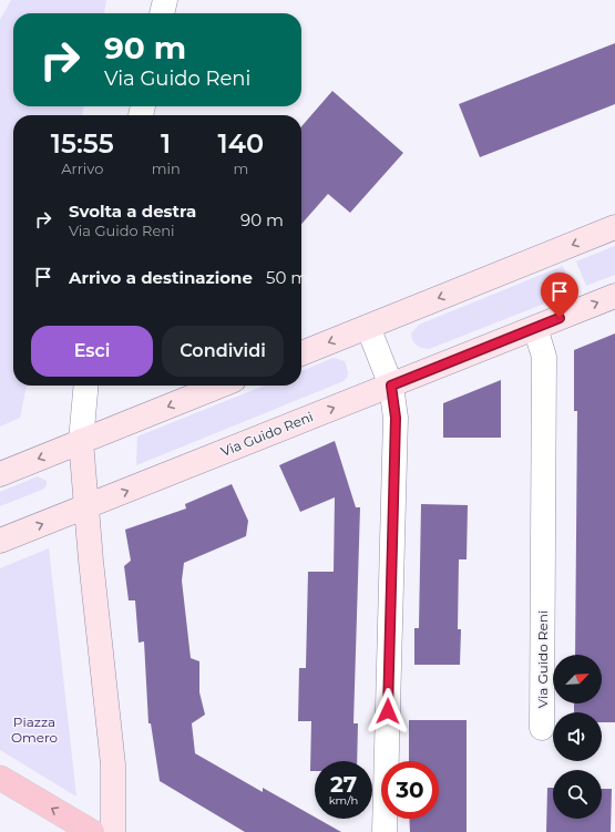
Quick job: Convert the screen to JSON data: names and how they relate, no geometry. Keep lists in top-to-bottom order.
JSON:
{
  "streets": {
    "main road": ["Via Guido Reni"]
  },
  "parks": ["Piazza Omero"],
  "north": "top right",
  "page": {
    "turn": ["90 m", "Via Guido Reni"],
    "eta": [
      "15:55",
      "Arrivo",
      "1",
      "min",
      "140",
      "m"
    ],
    "list": [
      {
        "name": "Svolta a destra",
        "note": "Via Guido Reni",
        "value": "90 m"
      },
      {
        "name": "Arrivo a destinazione",
        "value": "50 m"
      }
    ],
    "buttons": ["Esci", "Condividi"],
    "speed": "27 km/h",
    "limit": "30"
  }
}
